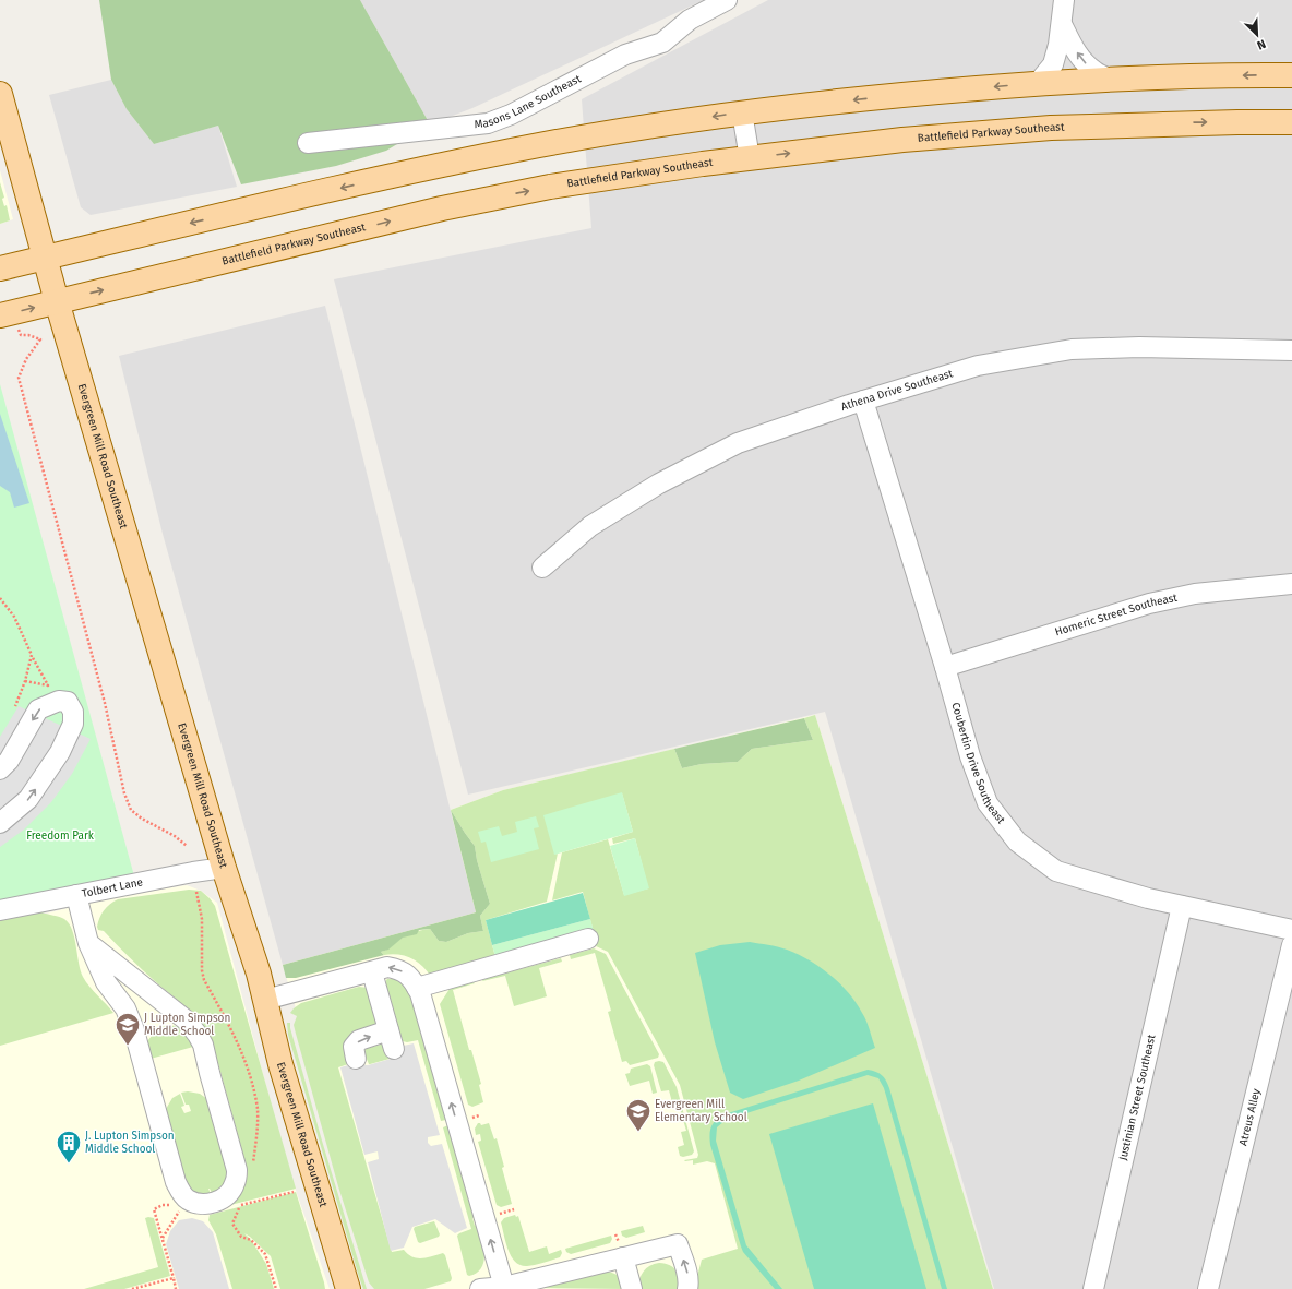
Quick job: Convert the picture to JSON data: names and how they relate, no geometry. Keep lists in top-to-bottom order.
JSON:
{
  "streets": {
    "main road": ["Battlefield Parkway Southeast", "Evergreen Mill Road Southeast"],
    "street": [
      "Masons Lane Southeast",
      "Athena Drive Southeast",
      "Homeric Street Southeast",
      "Coubertin Drive Southeast",
      "Tolbert Lane",
      "Justinian Street Southeast",
      "Atreus Alley"
    ]
  },
  "crossings": [
    ["Battlefield Parkway Southeast", "Evergreen Mill Road Southeast"],
    ["Athena Drive Southeast", "Coubertin Drive Southeast"],
    ["Evergreen Mill Road Southeast", "Tolbert Lane"],
    ["Homeric Street Southeast", "Coubertin Drive Southeast"],
    ["Coubertin Drive Southeast", "Justinian Street Southeast"]
  ],
  "parks": ["Freedom Park"],
  "places": {
    "school or university": ["J Lupton Simpson Middle School", "Evergreen Mill Elementary School"],
    "building": ["J. Lupton Simpson Middle School"]
  },
  "north": "bottom right"
}
